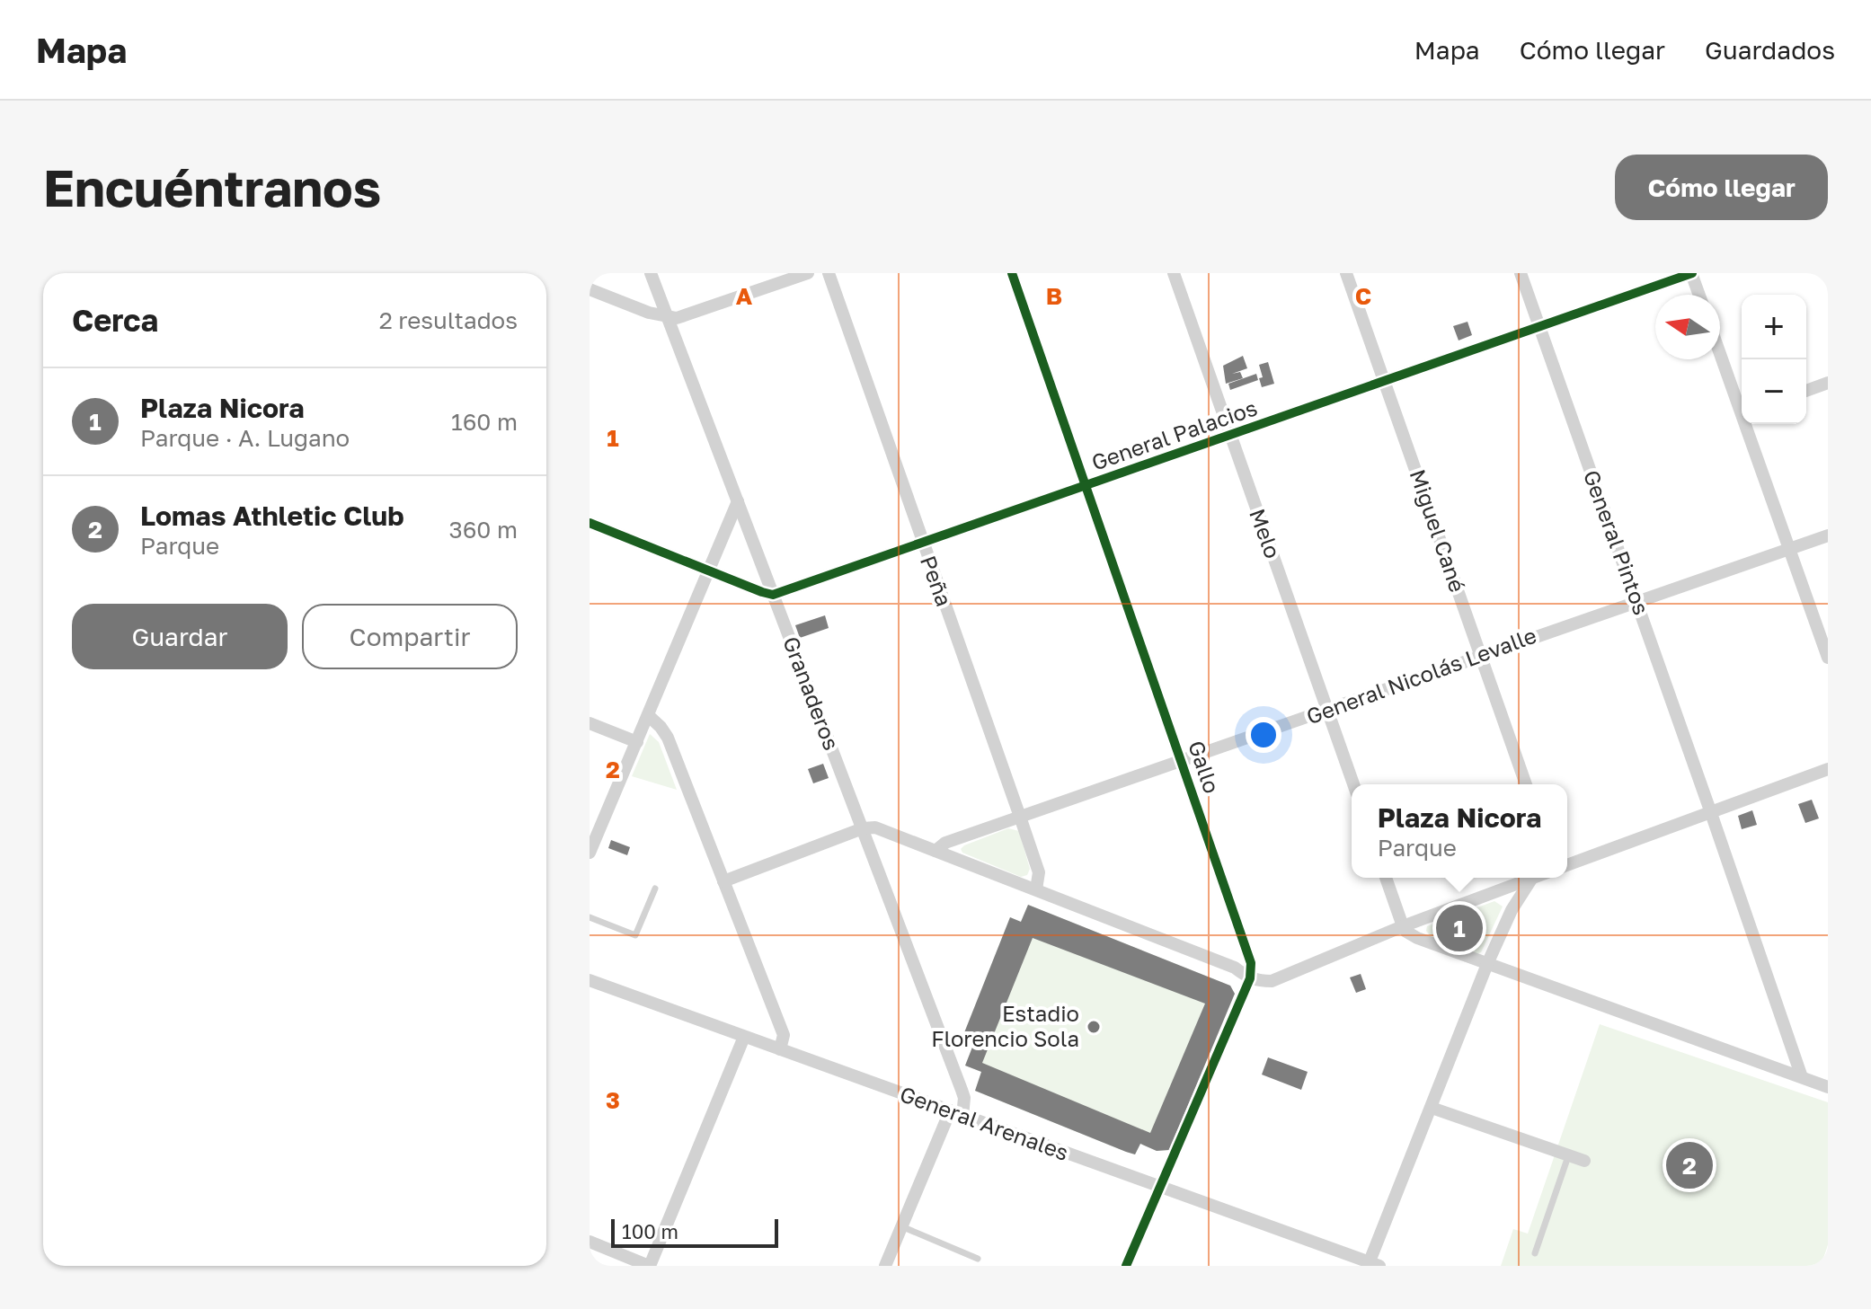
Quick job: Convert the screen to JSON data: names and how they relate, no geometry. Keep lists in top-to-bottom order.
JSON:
{
  "streets": {
    "street": [
      "General Palacios",
      "Miguel Cané",
      "Melo",
      "General Pintos",
      "Peña",
      "General Nicolás Levalle",
      "Granaderos",
      "Gallo",
      "General Arenales"
    ]
  },
  "crossings": [
    ["General Palacios", "Miguel Cané"],
    ["General Palacios", "Melo"],
    ["General Palacios", "General Pintos"],
    ["General Palacios", "Peña"],
    ["General Palacios", "Granaderos"],
    ["General Palacios", "Gallo"],
    ["Miguel Cané", "General Nicolás Levalle"],
    ["Melo", "General Nicolás Levalle"],
    ["General Pintos", "General Nicolás Levalle"],
    ["Peña", "General Nicolás Levalle"],
    ["General Nicolás Levalle", "Gallo"],
    ["Granaderos", "General Arenales"],
    ["Gallo", "General Arenales"]
  ],
  "places": ["Estadio Florencio Sola"],
  "scale_bar": "100 m",
  "north": "left",
  "page": {
    "header": "Mapa",
    "nav": ["Mapa", "Cómo llegar", "Guardados"],
    "buttons": [
      "Cómo llegar",
      ["Guardar", "Compartir"]
    ],
    "title": "Encuéntranos",
    "heading": ["Cerca", "2 resultados"],
    "map_buttons": ["+", "−"],
    "list": [
      {
        "mark": "1",
        "name": "Plaza Nicora",
        "note": "Parque · A. Lugano",
        "value": "160 m"
      },
      {
        "mark": "2",
        "name": "Lomas Athletic Club",
        "note": "Parque",
        "value": "360 m"
      }
    ],
    "popup": ["Plaza Nicora", "Parque"],
    "pins": ["1", "2"],
    "scale": "100 m"
  },
  "grid": {
    "columns": ["A", "B", "C"],
    "rows": ["1", "2", "3"]
  }
}
